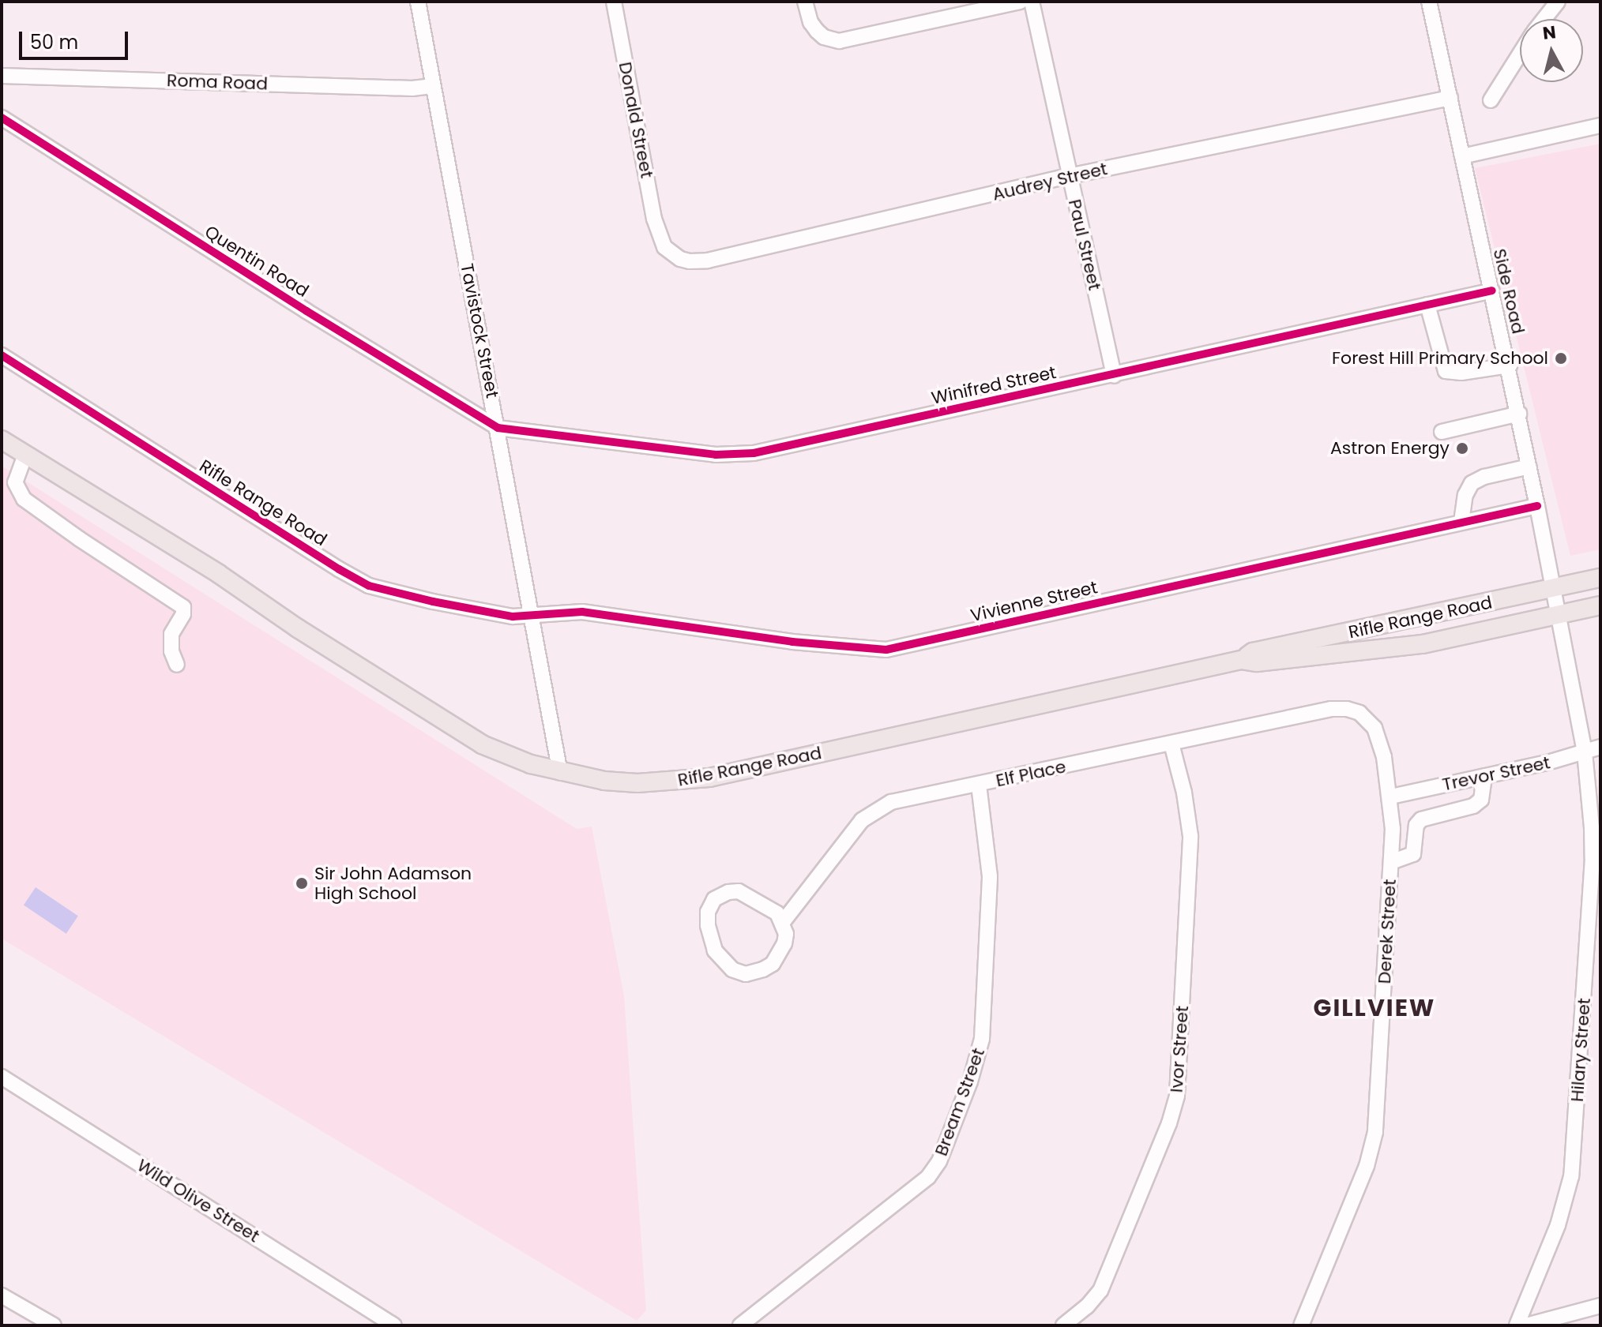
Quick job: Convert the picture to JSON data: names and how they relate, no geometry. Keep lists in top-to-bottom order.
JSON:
{
  "streets": {
    "main road": ["Rifle Range Road"],
    "street": [
      "Roma Road",
      "Donald Street",
      "Audrey Street",
      "Paul Street",
      "Quentin Road",
      "Side Road",
      "Tavistock Street",
      "Winifred Street",
      "Vivienne Street",
      "Elf Place",
      "Trevor Street",
      "Derek Street",
      "Ivor Street",
      "Hilary Street",
      "Bream Street",
      "Wild Olive Street"
    ]
  },
  "crossings": [
    ["Roma Road", "Tavistock Street"],
    ["Donald Street", "Audrey Street"],
    ["Audrey Street", "Paul Street"],
    ["Audrey Street", "Side Road"],
    ["Paul Street", "Winifred Street"],
    ["Quentin Road", "Tavistock Street"],
    ["Quentin Road", "Winifred Street"],
    ["Side Road", "Winifred Street"],
    ["Side Road", "Rifle Range Road"],
    ["Side Road", "Vivienne Street"],
    ["Side Road", "Hilary Street"],
    ["Tavistock Street", "Winifred Street"],
    ["Tavistock Street", "Rifle Range Road"],
    ["Tavistock Street", "Vivienne Street"],
    ["Rifle Range Road", "Vivienne Street"],
    ["Rifle Range Road", "Hilary Street"],
    ["Elf Place", "Derek Street"],
    ["Elf Place", "Ivor Street"],
    ["Elf Place", "Bream Street"],
    ["Trevor Street", "Derek Street"],
    ["Trevor Street", "Hilary Street"]
  ],
  "districts": ["GILLVIEW"],
  "places": ["Forest Hill Primary School", "Astron Energy", "Sir John Adamson High School"],
  "scale_bar": "50 m",
  "north": "top"
}
